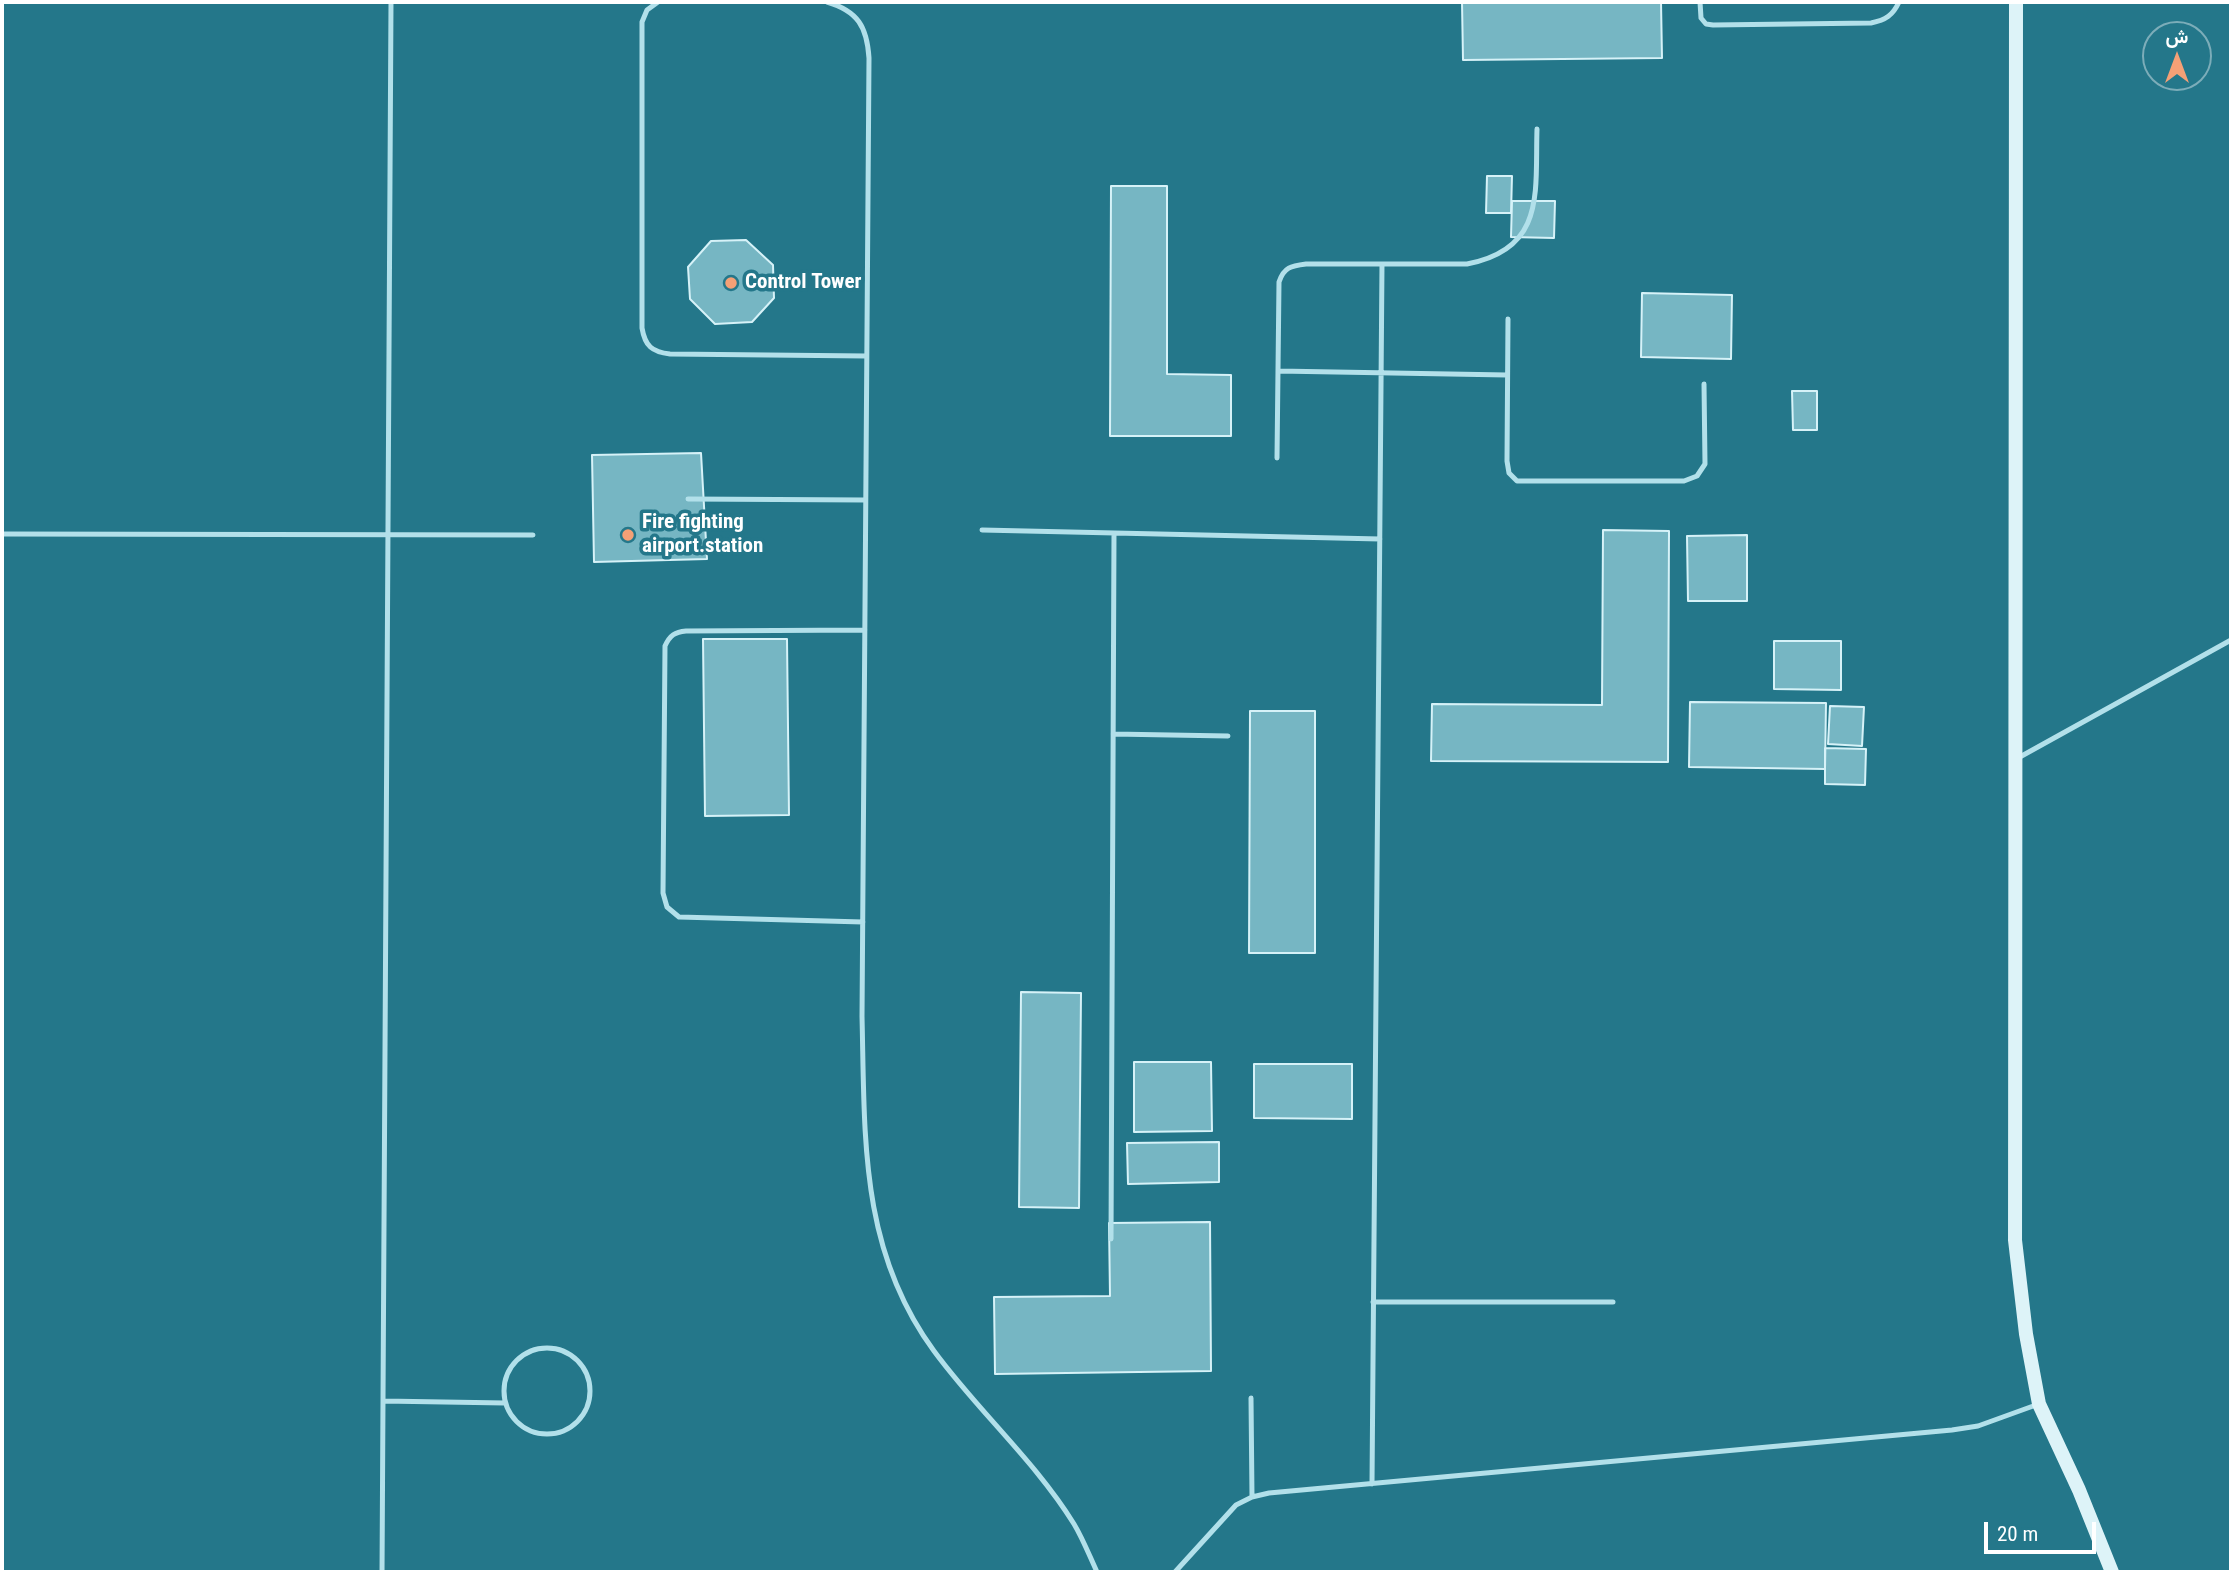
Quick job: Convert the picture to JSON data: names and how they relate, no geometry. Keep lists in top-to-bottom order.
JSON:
{
  "places": ["Control Tower", "Fire fighting airport.station"],
  "scale_bar": "20 m",
  "north": "top"
}
